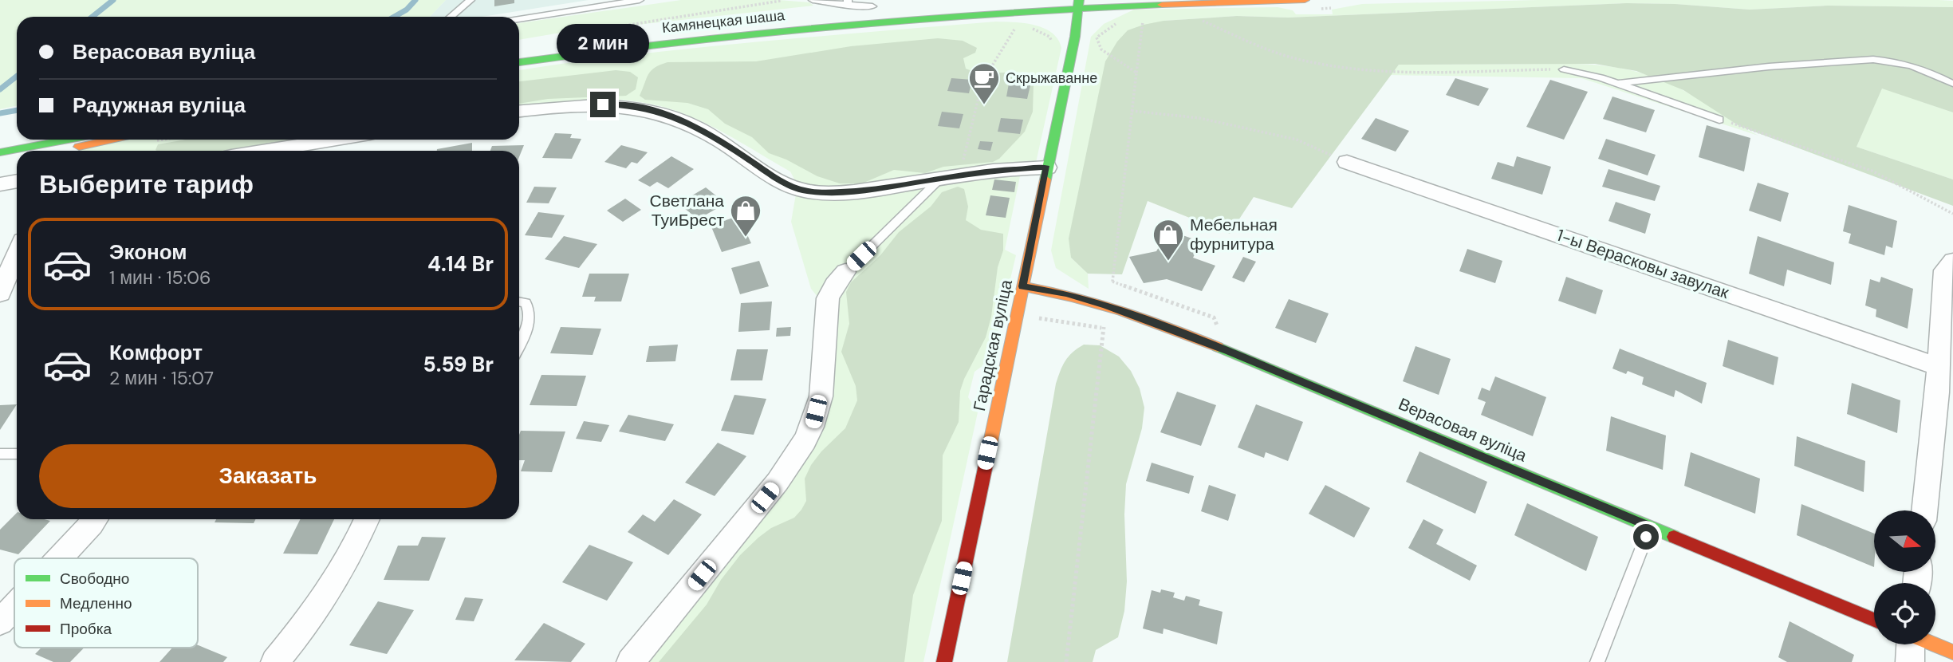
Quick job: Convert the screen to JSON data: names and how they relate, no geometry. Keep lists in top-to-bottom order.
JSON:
{
  "streets": {
    "main road": ["Камянецкая шаша", "Гарадская вуліца", "Верасовая вуліца"],
    "street": ["1-ы Верасковы завулак"]
  },
  "crossings": [
    ["Камянецкая шаша", "Гарадская вуліца"],
    ["Гарадская вуліца", "Верасовая вуліца"]
  ],
  "places": {
    "cafe": ["Скрыжаванне"],
    "shop": ["Светлана ТуиБрест", "Мебельная фурнитура"]
  },
  "legend": ["Свободно", "Медленно", "Пробка"],
  "north": "right",
  "page": {
    "banner": ["Верасовая вуліца", "Радужная вуліца"],
    "bubble": "2 мин",
    "heading": "Выберите тариф",
    "list": [
      {
        "name": "Эконом",
        "note": "1 мин · 15:06",
        "value": "4.14 Br"
      },
      {
        "name": "Комфорт",
        "note": "2 мин · 15:07",
        "value": "5.59 Br"
      }
    ],
    "buttons": "Заказать"
  }
}
